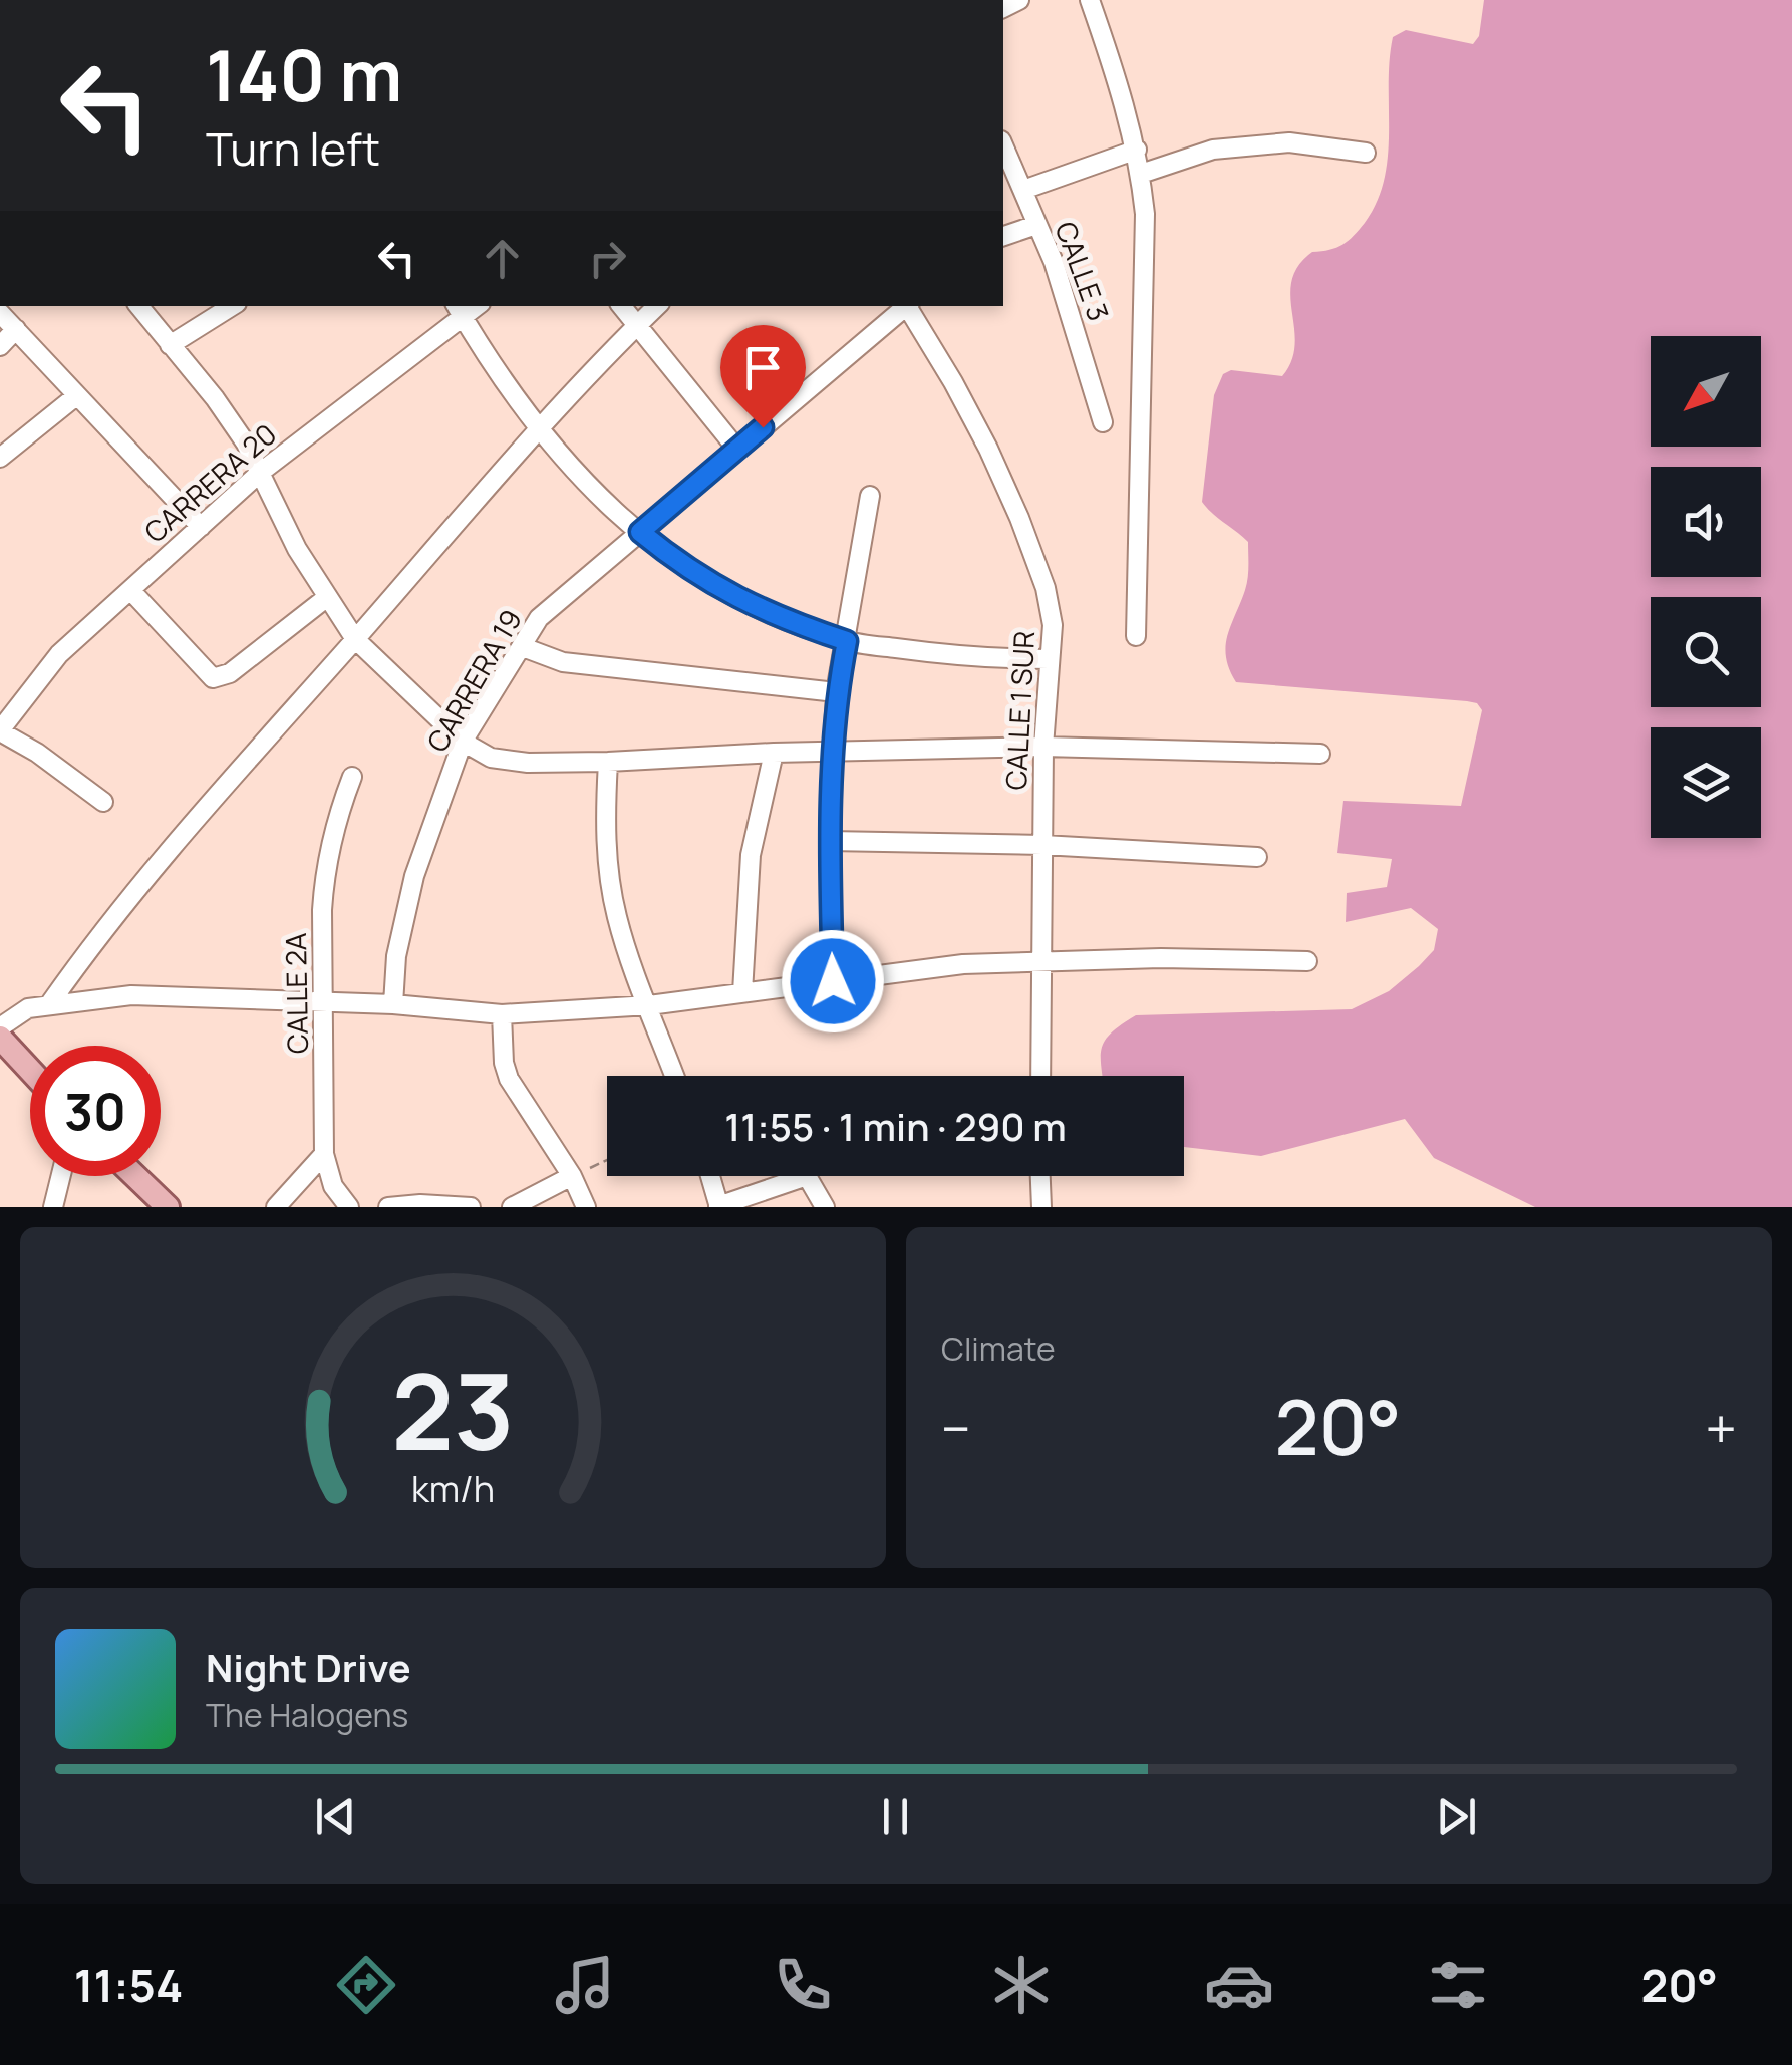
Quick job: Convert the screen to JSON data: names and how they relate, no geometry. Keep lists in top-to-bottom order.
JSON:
{
  "streets": {
    "street": [
      "CALLE 3",
      "CARRERA 20",
      "CARRERA 19",
      "CALLE 1 SUR",
      "CALLE 2A"
    ]
  },
  "north": "bottom left",
  "page": {
    "turn": ["140 m", "Turn left"],
    "limit": "30",
    "trip": "11:55 · 1 min · 290 m",
    "tile": "Climate",
    "heat": ["−", "20°", "+"],
    "song": ["Night Drive", "The Halogens"],
    "tabs": ["11:54", "20°"],
    "gauge": ["23", "km/h"]
  }
}
